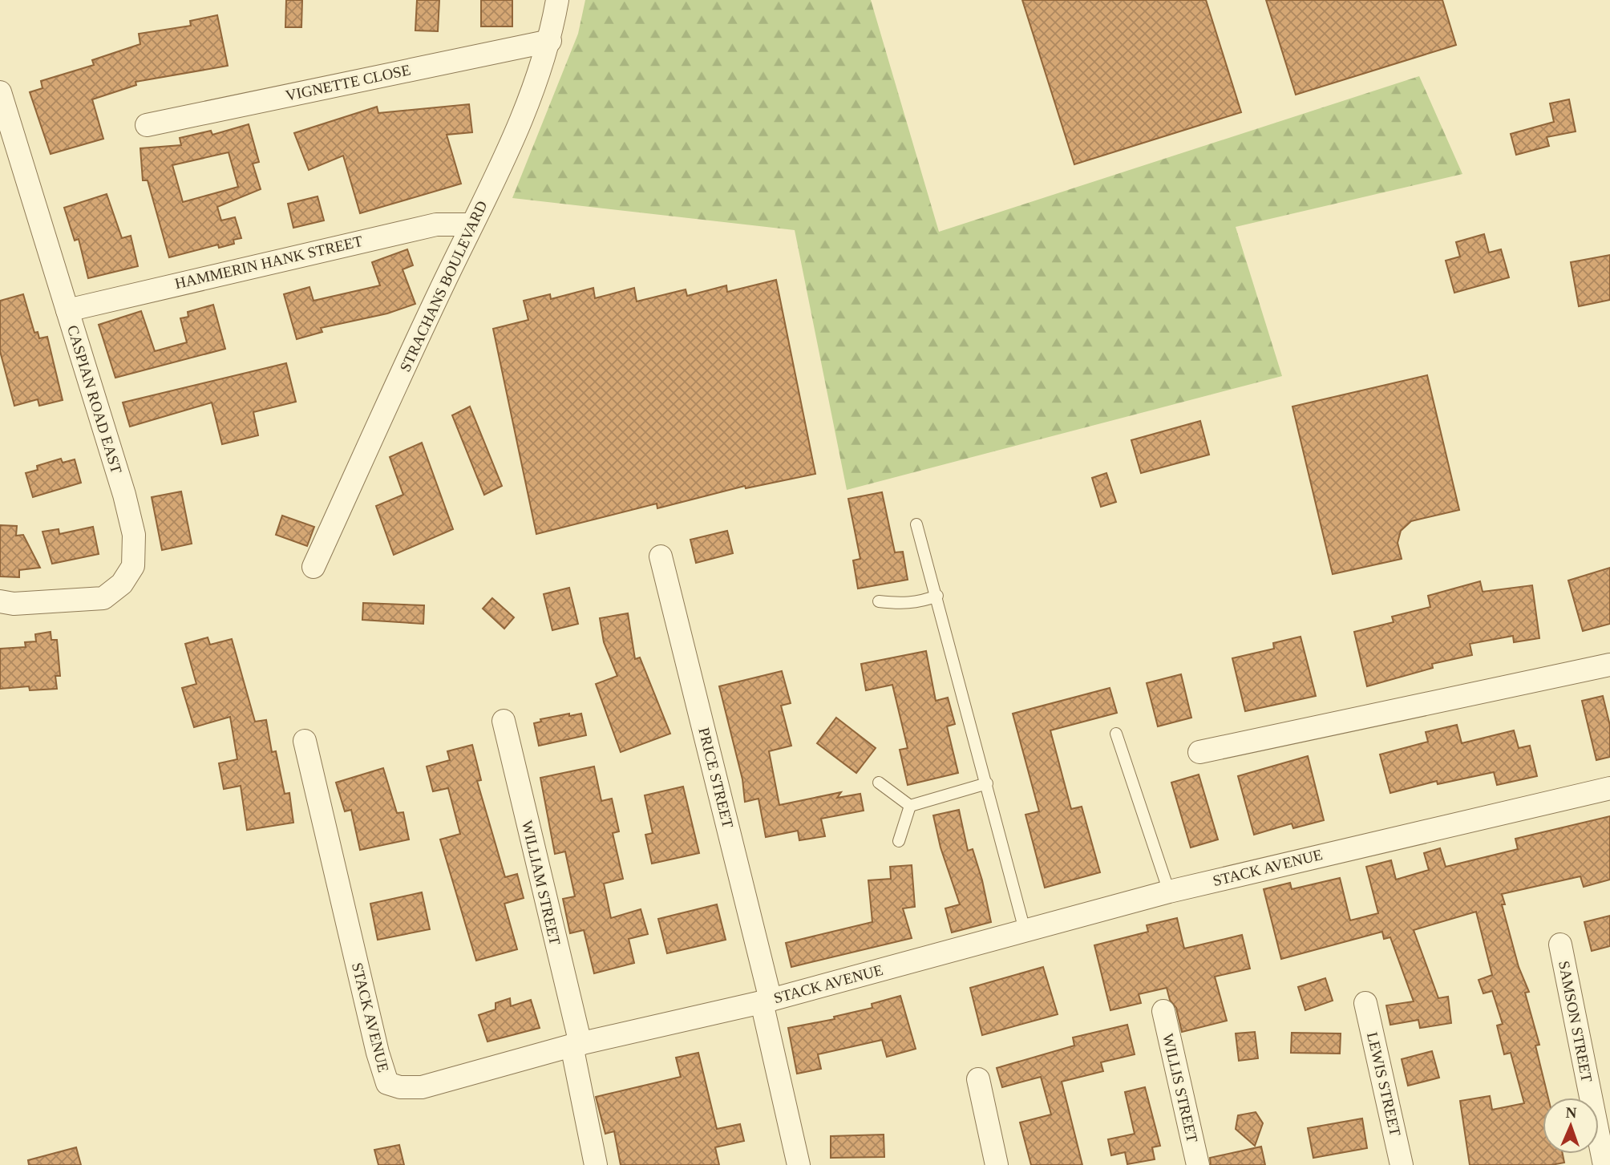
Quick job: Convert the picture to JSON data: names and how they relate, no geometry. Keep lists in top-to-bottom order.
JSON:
{
  "streets": {
    "street": [
      "VIGNETTE CLOSE",
      "HAMMERIN HANK STREET",
      "STRACHANS BOULEVARD",
      "CASPIAN ROAD EAST",
      "PRICE STREET",
      "STACK AVENUE",
      "WILLIAM STREET",
      "SAMSON STREET",
      "LEWIS STREET",
      "WILLIS STREET"
    ]
  },
  "crossings": [
    ["VIGNETTE CLOSE", "STRACHANS BOULEVARD"],
    ["HAMMERIN HANK STREET", "STRACHANS BOULEVARD"],
    ["HAMMERIN HANK STREET", "CASPIAN ROAD EAST"],
    ["PRICE STREET", "STACK AVENUE"],
    ["STACK AVENUE", "WILLIAM STREET"]
  ],
  "north": "top"
}
